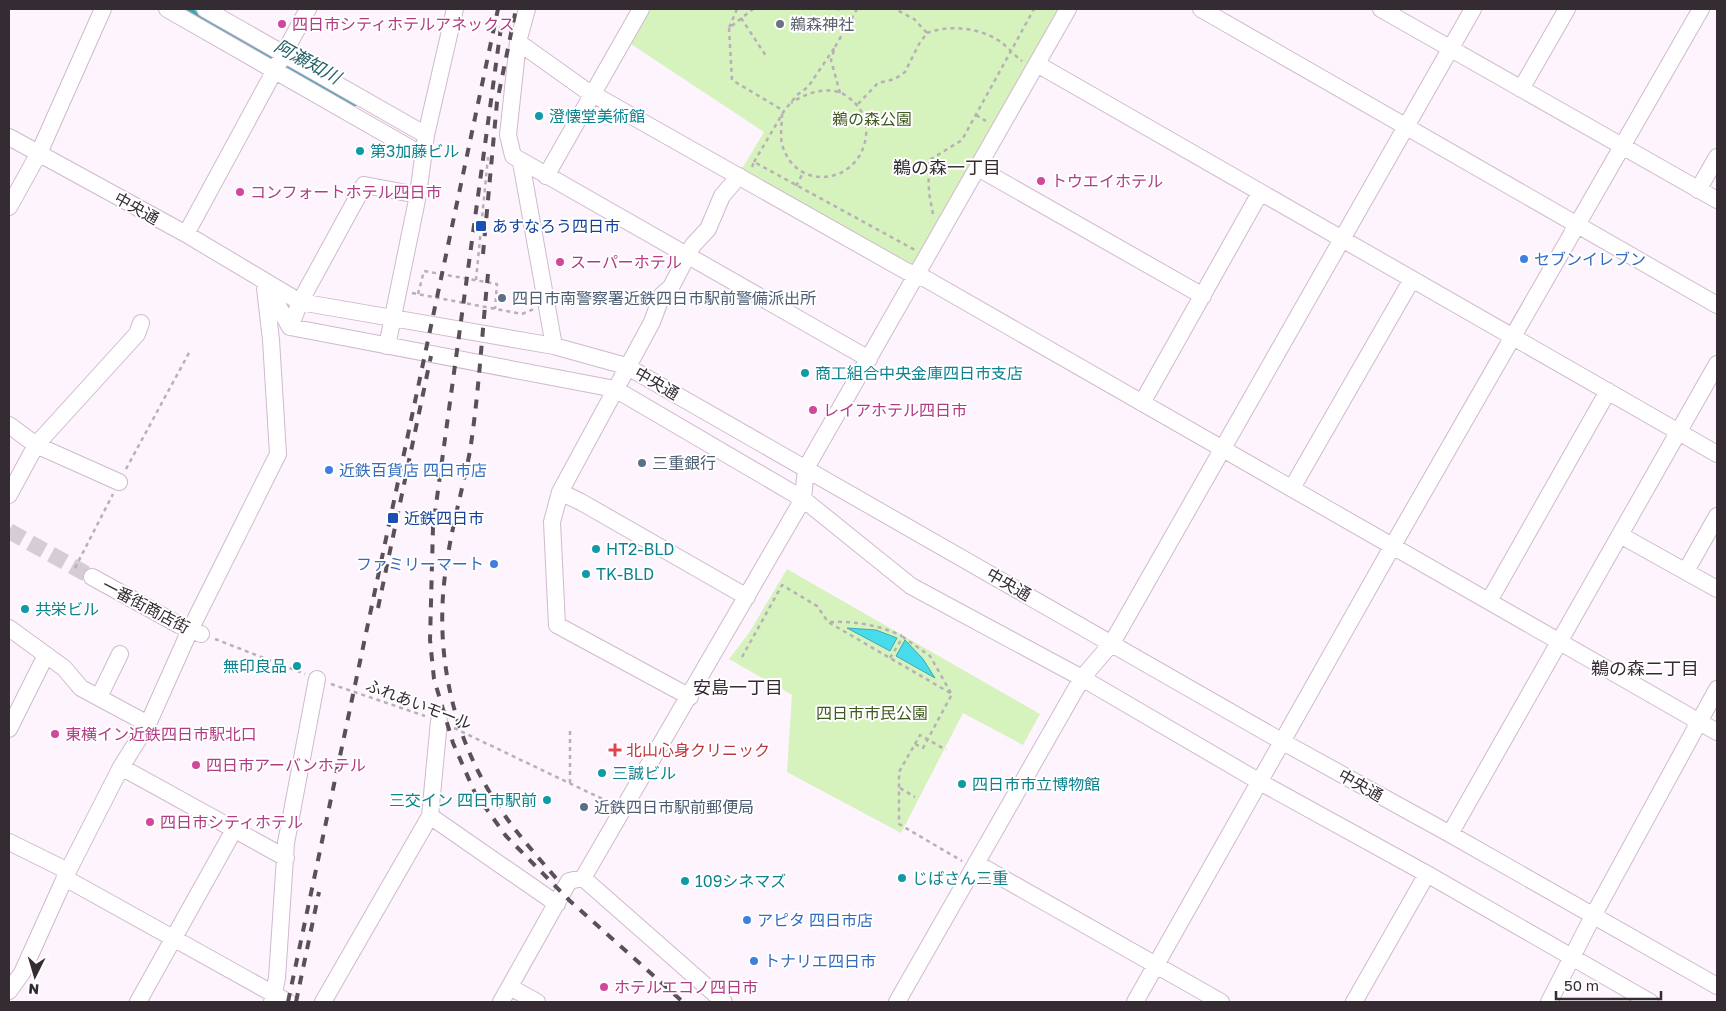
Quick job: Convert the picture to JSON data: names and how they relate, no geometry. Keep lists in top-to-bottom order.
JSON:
{
  "streets": {
    "street": ["中央通", "一番街商店街"],
    "path": ["ふれあいモール"]
  },
  "crossings": [
    ["一番街商店街", "ふれあいモール"]
  ],
  "districts": ["鵜の森一丁目", "鵜の森二丁目", "安島一丁目"],
  "water": ["阿瀬知川"],
  "parks": ["鵜の森公園", "四日市市民公園"],
  "places": {
    "other": [
      "四日市シティホテルアネックス",
      "鵜森神社",
      "澄懐堂美術館",
      "第3加藤ビル",
      "トウエイホテル",
      "コンフォートホテル四日市",
      "セブンイレブン",
      "スーパーホテル",
      "四日市南警察署近鉄四日市駅前警備派出所",
      "商工組合中央金庫四日市支店",
      "レイアホテル四日市",
      "三重銀行",
      "近鉄百貨店 四日市店",
      "HT2-BLD",
      "ファミリーマート",
      "TK-BLD",
      "共栄ビル",
      "無印良品",
      "東横イン近鉄四日市駅北口",
      "四日市アーバンホテル",
      "三誠ビル",
      "四日市市立博物館",
      "三交イン 四日市駅前",
      "近鉄四日市駅前郵便局",
      "四日市シティホテル",
      "じばさん三重",
      "109シネマズ",
      "アピタ 四日市店",
      "トナリエ四日市",
      "ホテルエコノ四日市"
    ],
    "transit": ["あすなろう四日市", "近鉄四日市"],
    "health": ["北山心身クリニック"]
  },
  "scale_bar": "50 m",
  "north": "bottom"
}
